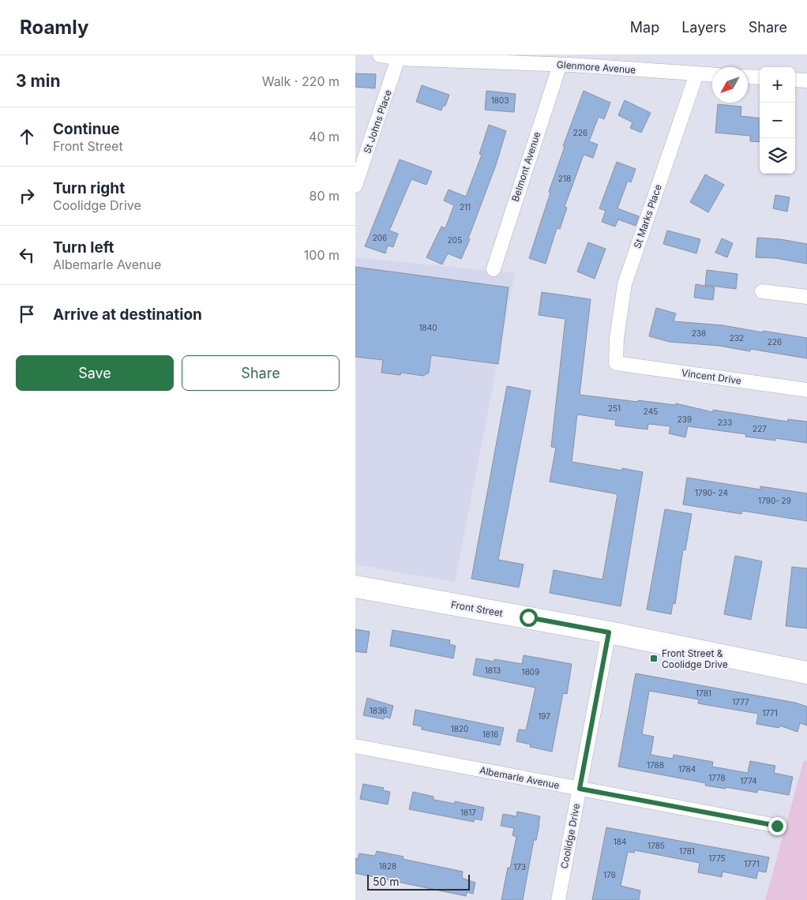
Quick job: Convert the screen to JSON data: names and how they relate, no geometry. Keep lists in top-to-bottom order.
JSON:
{
  "streets": {
    "main road": ["Front Street"],
    "street": [
      "Glenmore Avenue",
      "St Johns Place",
      "Belmont Avenue",
      "St Marks Place",
      "Vincent Drive",
      "Albemarle Avenue",
      "Coolidge Drive"
    ]
  },
  "crossings": [
    ["Glenmore Avenue", "St Johns Place"],
    ["Glenmore Avenue", "Belmont Avenue"],
    ["Glenmore Avenue", "St Marks Place"],
    ["St Marks Place", "Vincent Drive"],
    ["Front Street", "Coolidge Drive"],
    ["Albemarle Avenue", "Coolidge Drive"]
  ],
  "places": {
    "transit": ["Front Street & Coolidge Drive"]
  },
  "house_numbers": [
    "1803",
    "226",
    "218",
    "211",
    "206",
    "205",
    "1840",
    "238",
    "232",
    "226",
    "251",
    "245",
    "239",
    "233",
    "227",
    "1790- 24",
    "1790- 29",
    "1813",
    "1809",
    "1781",
    "1777",
    "1836",
    "1771",
    "197",
    "1820",
    "1816",
    "1788",
    "1784",
    "1778",
    "1774",
    "1817",
    "184",
    "1785",
    "1781",
    "1775",
    "1771",
    "1828",
    "173",
    "176"
  ],
  "scale_bar": "50 m",
  "north": "bottom left",
  "page": {
    "header": "Roamly",
    "nav": ["Map", "Layers", "Share"],
    "heading": ["3 min", "Walk · 220 m"],
    "map_buttons": ["+", "−"],
    "list": [
      ["Continue", "Front Street", "40 m"],
      ["Turn right", "Coolidge Drive", "80 m"],
      ["Turn left", "Albemarle Avenue", "100 m"],
      "Arrive at destination"
    ],
    "buttons": ["Save", "Share"],
    "scale": "50 m"
  }
}
